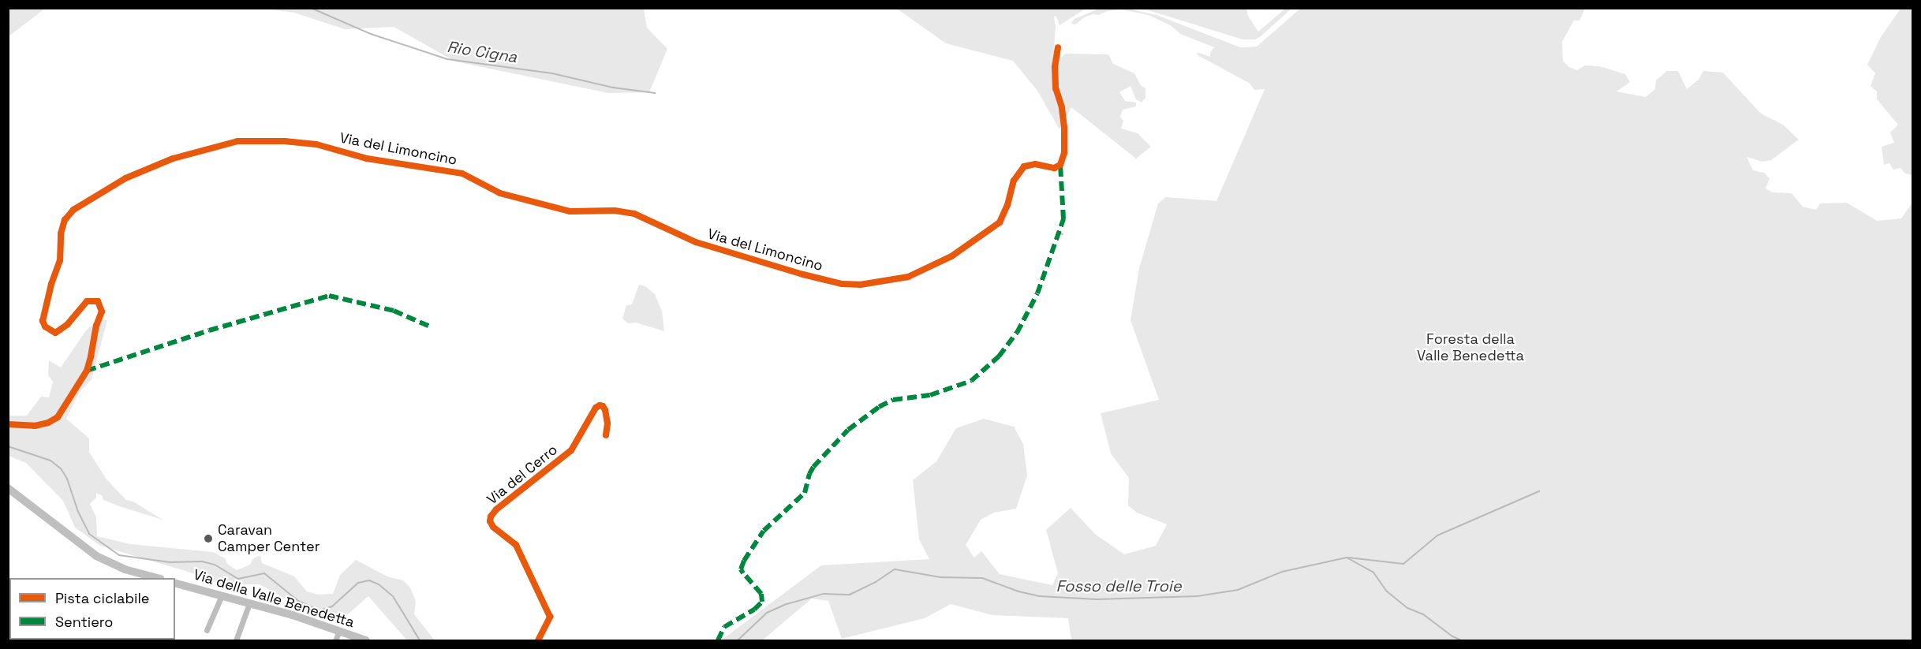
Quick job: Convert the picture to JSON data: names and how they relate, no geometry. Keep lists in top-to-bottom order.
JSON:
{
  "streets": {
    "main road": ["Via della Valle Benedetta"],
    "street": ["Via del Limoncino", "Via del Cerro"]
  },
  "water": ["Rio Cigna", "Fosso delle Troie"],
  "parks": ["Foresta della Valle Benedetta"],
  "places": ["Caravan Camper Center"],
  "legend": ["Pista ciclabile", "Sentiero"]
}
